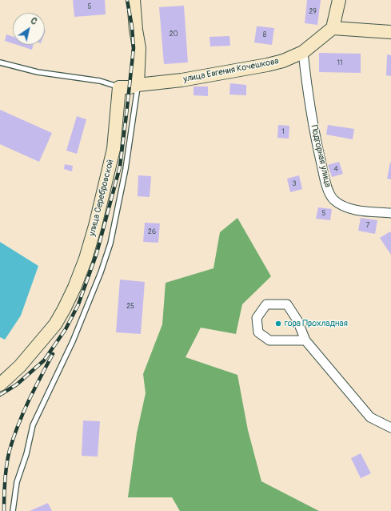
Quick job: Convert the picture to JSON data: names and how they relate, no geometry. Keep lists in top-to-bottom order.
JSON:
{
  "streets": {
    "street": ["улица Евгения Кочешкова", "Подгорная улица", "улица Серебровской"]
  },
  "crossings": [
    ["улица Евгения Кочешкова", "Подгорная улица"]
  ],
  "places": ["гора Прохладная"],
  "house_numbers": [
    "5",
    "29",
    "20",
    "8",
    "11",
    "1",
    "4",
    "3",
    "5",
    "7",
    "26",
    "25"
  ],
  "north": "top right"
}
